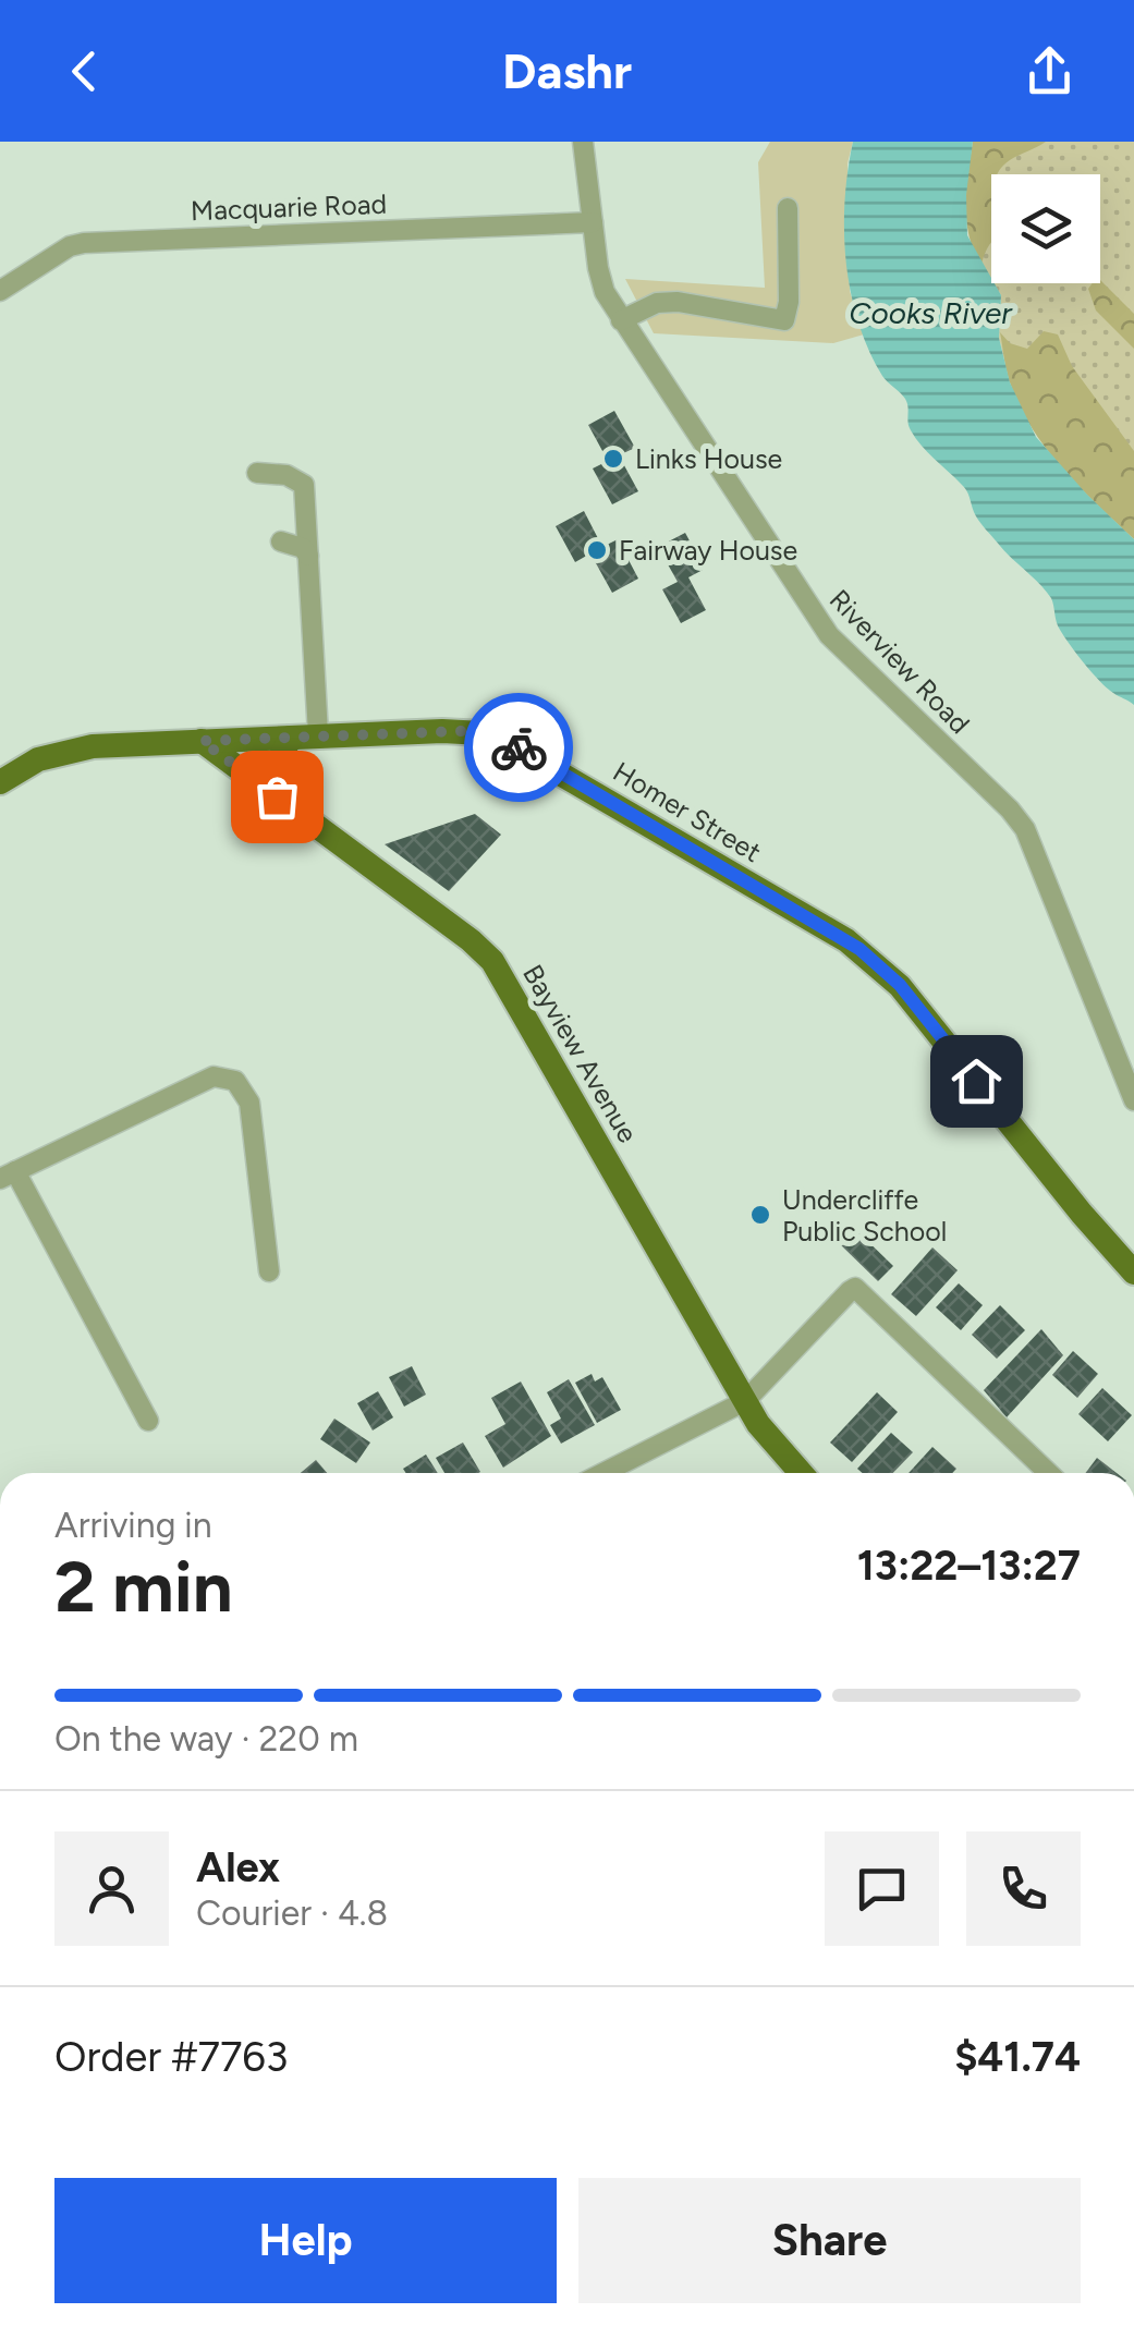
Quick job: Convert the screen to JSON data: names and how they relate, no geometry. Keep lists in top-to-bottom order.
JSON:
{
  "streets": {
    "main road": ["Homer Street", "Bayview Avenue"],
    "street": ["Macquarie Road", "Riverview Road"]
  },
  "crossings": [
    ["Macquarie Road", "Riverview Road"],
    ["Homer Street", "Bayview Avenue"]
  ],
  "water": ["Cooks River"],
  "places": ["Links House", "Fairway House", "Undercliffe Public School"],
  "page": {
    "header": "Dashr",
    "heading": ["2 min", "Arriving in", "13:22–13:27"],
    "panel": [
      "Alex",
      "Courier · 4.8",
      "Order #7763",
      "$41.74"
    ],
    "bar": "On the way · 220 m",
    "buttons": ["Help", "Share"]
  }
}
